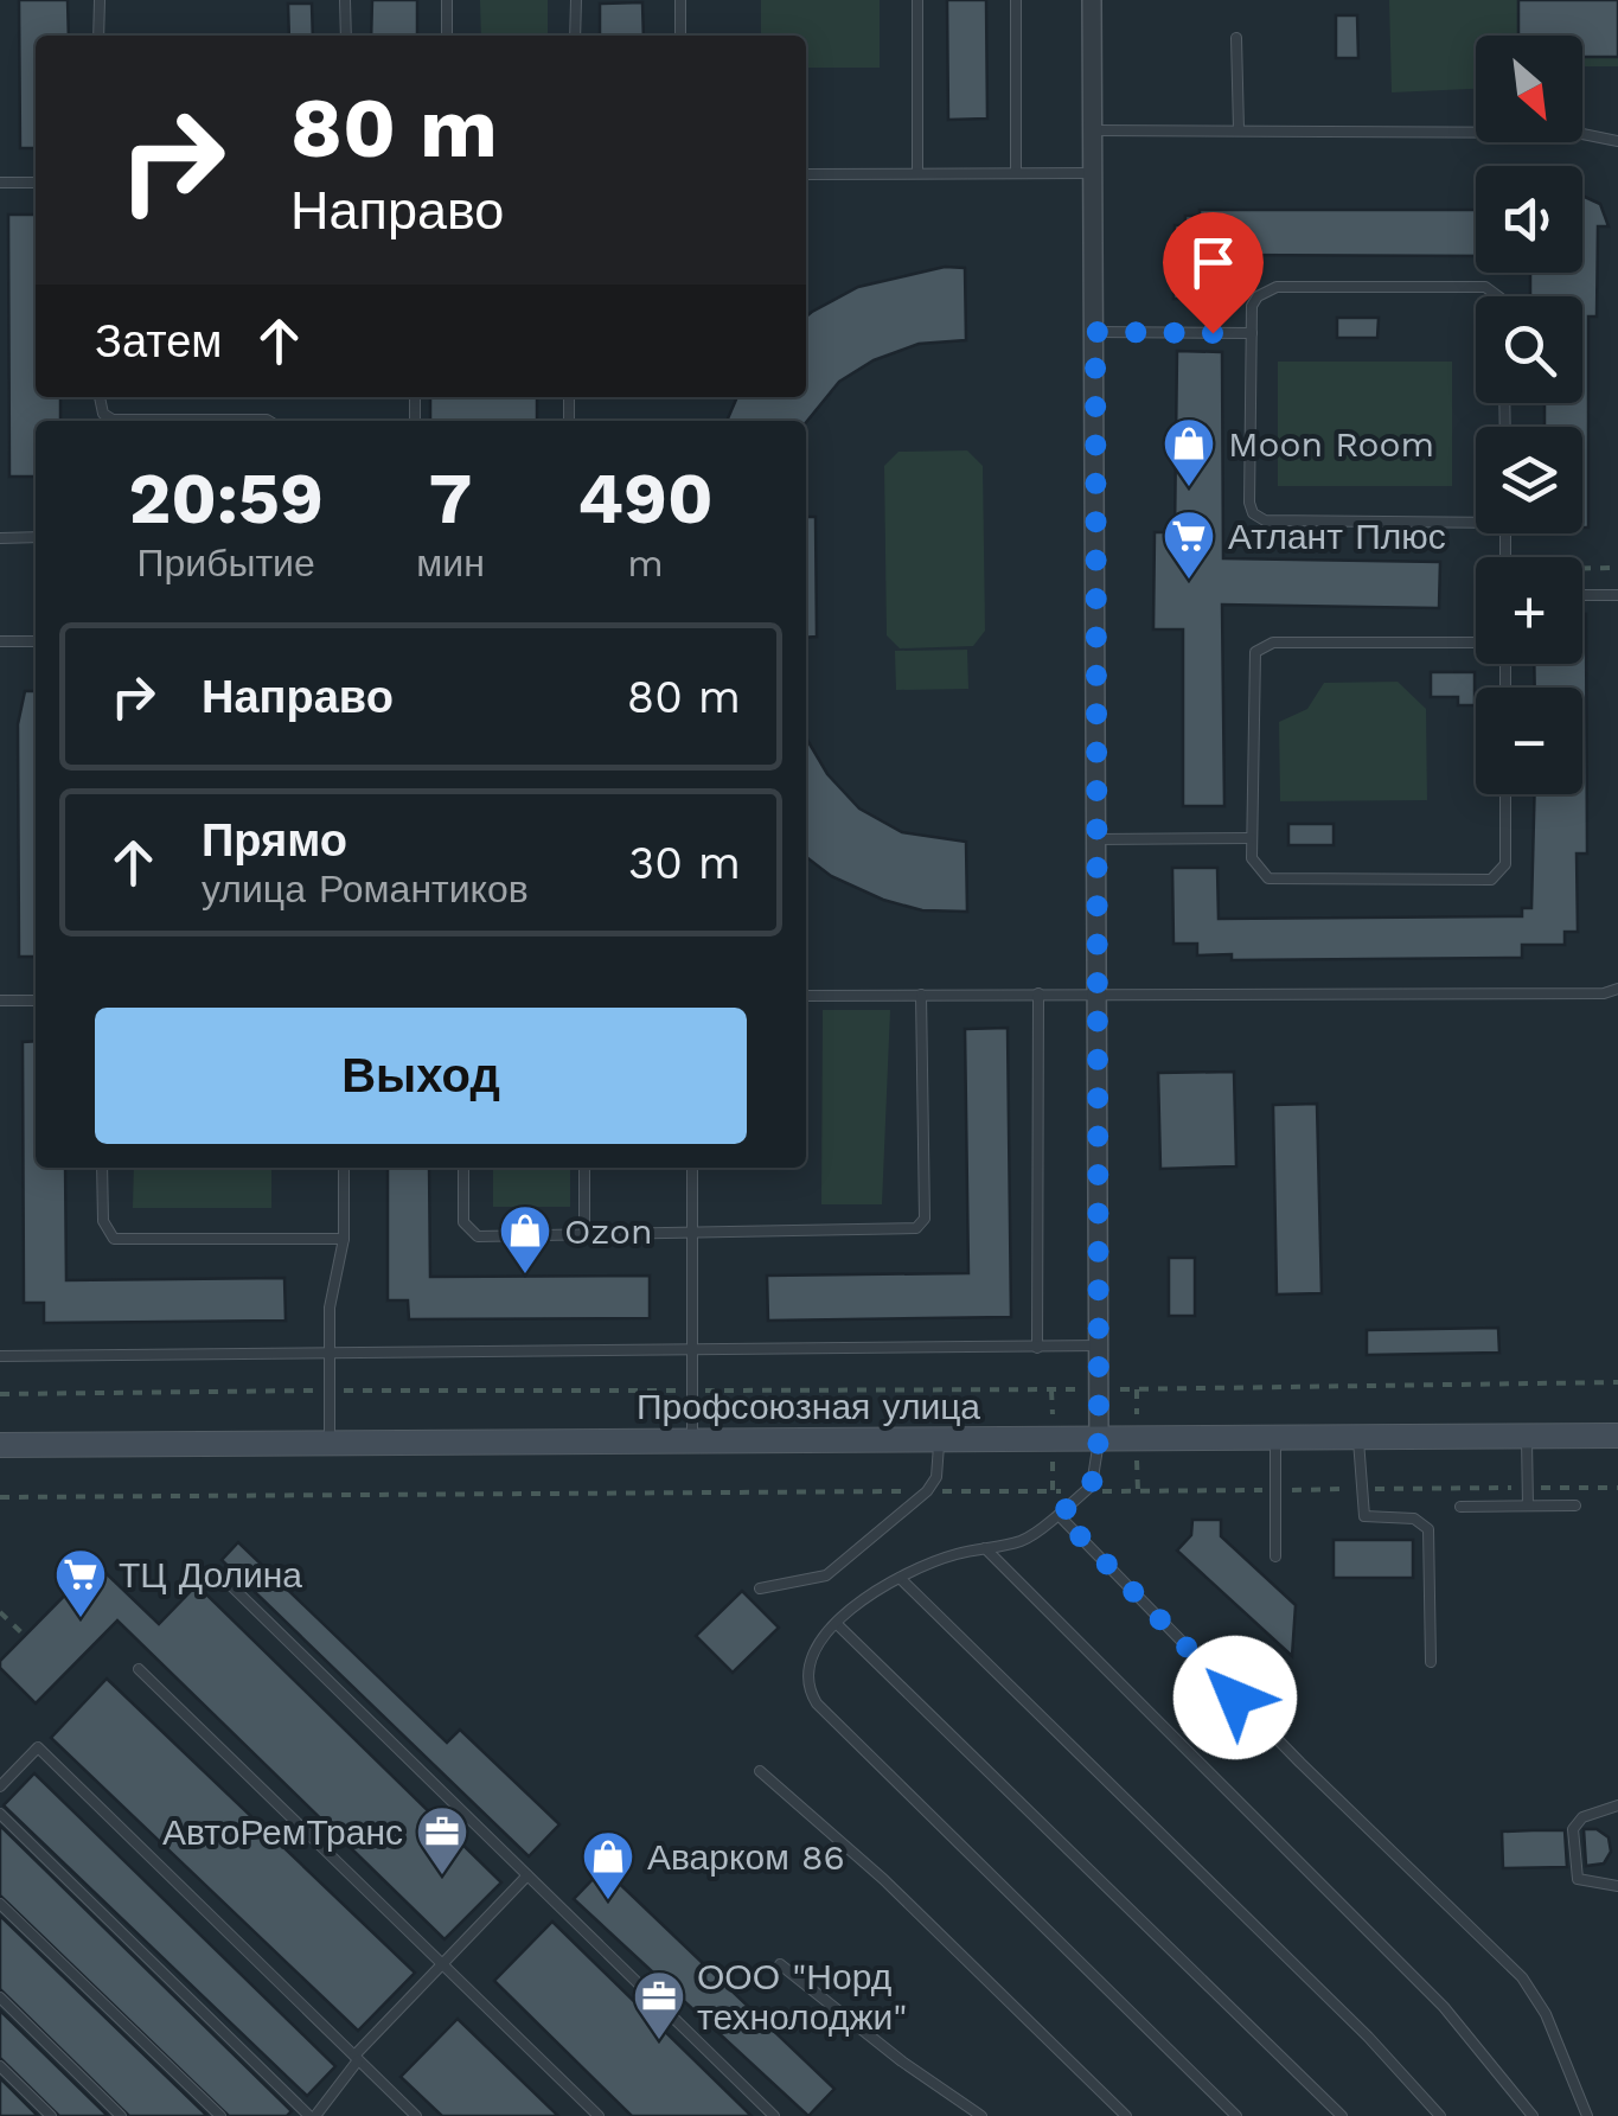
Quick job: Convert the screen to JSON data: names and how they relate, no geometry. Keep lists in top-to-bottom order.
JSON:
{
  "streets": {
    "main road": ["Профсоюзная улица"]
  },
  "places": {
    "shop": ["Moon Room", "Ozon", "Аварком 86"],
    "supermarket": ["Атлант Плюс", "ТЦ Долина"],
    "office": ["АвтоРемТранс", "ООО \"Норд технолоджи\""]
  },
  "north": "bottom right",
  "page": {
    "map_buttons": ["+", "−"],
    "turn": ["80 m", "Направо"],
    "then": "Затем",
    "eta": [
      "20:59",
      "Прибытие",
      "7",
      "мин",
      "490",
      "m"
    ],
    "list": [
      {
        "name": "Направо",
        "value": "80 m"
      },
      {
        "name": "Прямо",
        "note": "улица Романтиков",
        "value": "30 m"
      }
    ],
    "buttons": "Выход"
  }
}
